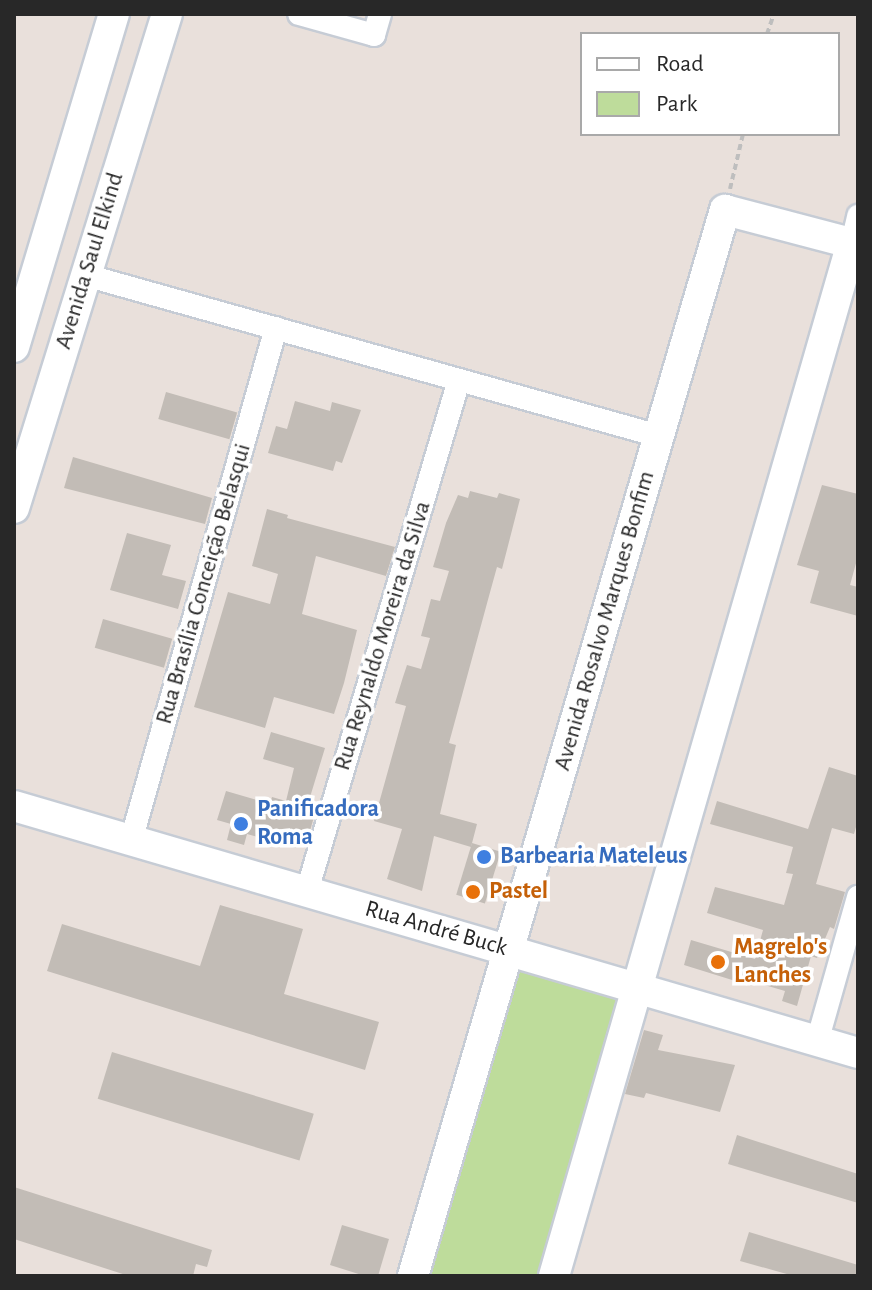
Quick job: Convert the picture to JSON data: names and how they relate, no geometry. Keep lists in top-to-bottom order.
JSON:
{
  "streets": {
    "street": [
      "Avenida Saul Elkind",
      "Rua Brasília Conceição Belasqui",
      "Avenida Rosalvo Marques Bonfim",
      "Rua Reynaldo Moreira da Silva",
      "Rua André Buck"
    ]
  },
  "crossings": [
    ["Rua Brasília Conceição Belasqui", "Rua André Buck"],
    ["Avenida Rosalvo Marques Bonfim", "Rua André Buck"],
    ["Rua Reynaldo Moreira da Silva", "Rua André Buck"]
  ],
  "places": [
    "Panificadora Roma",
    "Barbearia Mateleus",
    "Pastel",
    "Magrelo's Lanches"
  ],
  "legend": ["Road", "Park"]
}
